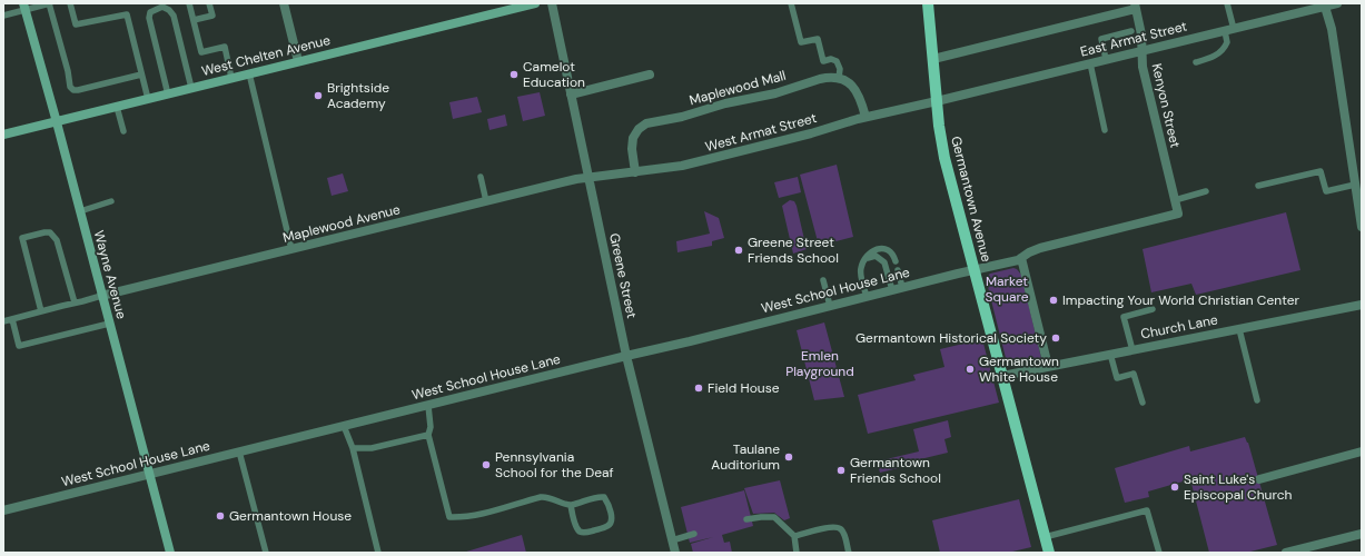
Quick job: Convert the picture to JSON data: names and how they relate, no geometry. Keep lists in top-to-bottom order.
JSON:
{
  "streets": {
    "main road": ["West Chelten Avenue", "Germantown Avenue", "Wayne Avenue"],
    "street": [
      "East Armat Street",
      "Maplewood Mall",
      "Kenyon Street",
      "West Armat Street",
      "Maplewood Avenue",
      "Greene Street",
      "West School House Lane",
      "Church Lane"
    ]
  },
  "crossings": [
    ["East Armat Street", "Kenyon Street"],
    ["East Armat Street", "West Armat Street"],
    ["East Armat Street", "Germantown Avenue"],
    ["West Chelten Avenue", "Wayne Avenue"],
    ["Maplewood Mall", "West Armat Street"],
    ["Kenyon Street", "West School House Lane"],
    ["West Armat Street", "Germantown Avenue"],
    ["West Armat Street", "Maplewood Avenue"],
    ["West Armat Street", "Greene Street"],
    ["Germantown Avenue", "West School House Lane"],
    ["Germantown Avenue", "Church Lane"],
    ["Maplewood Avenue", "Wayne Avenue"],
    ["Maplewood Avenue", "Greene Street"],
    ["Wayne Avenue", "West School House Lane"],
    ["Greene Street", "West School House Lane"]
  ],
  "parks": ["Market Square", "Emlen Playground"],
  "places": [
    "Camelot Education",
    "Brightside Academy",
    "Greene Street Friends School",
    "Impacting Your World Christian Center",
    "Germantown Historical Society",
    "Germantown White House",
    "Field House",
    "Taulane Auditorium",
    "Pennsylvania School for the Deaf",
    "Germantown Friends School",
    "Saint Luke's Episcopal Church",
    "Germantown House"
  ]
}
